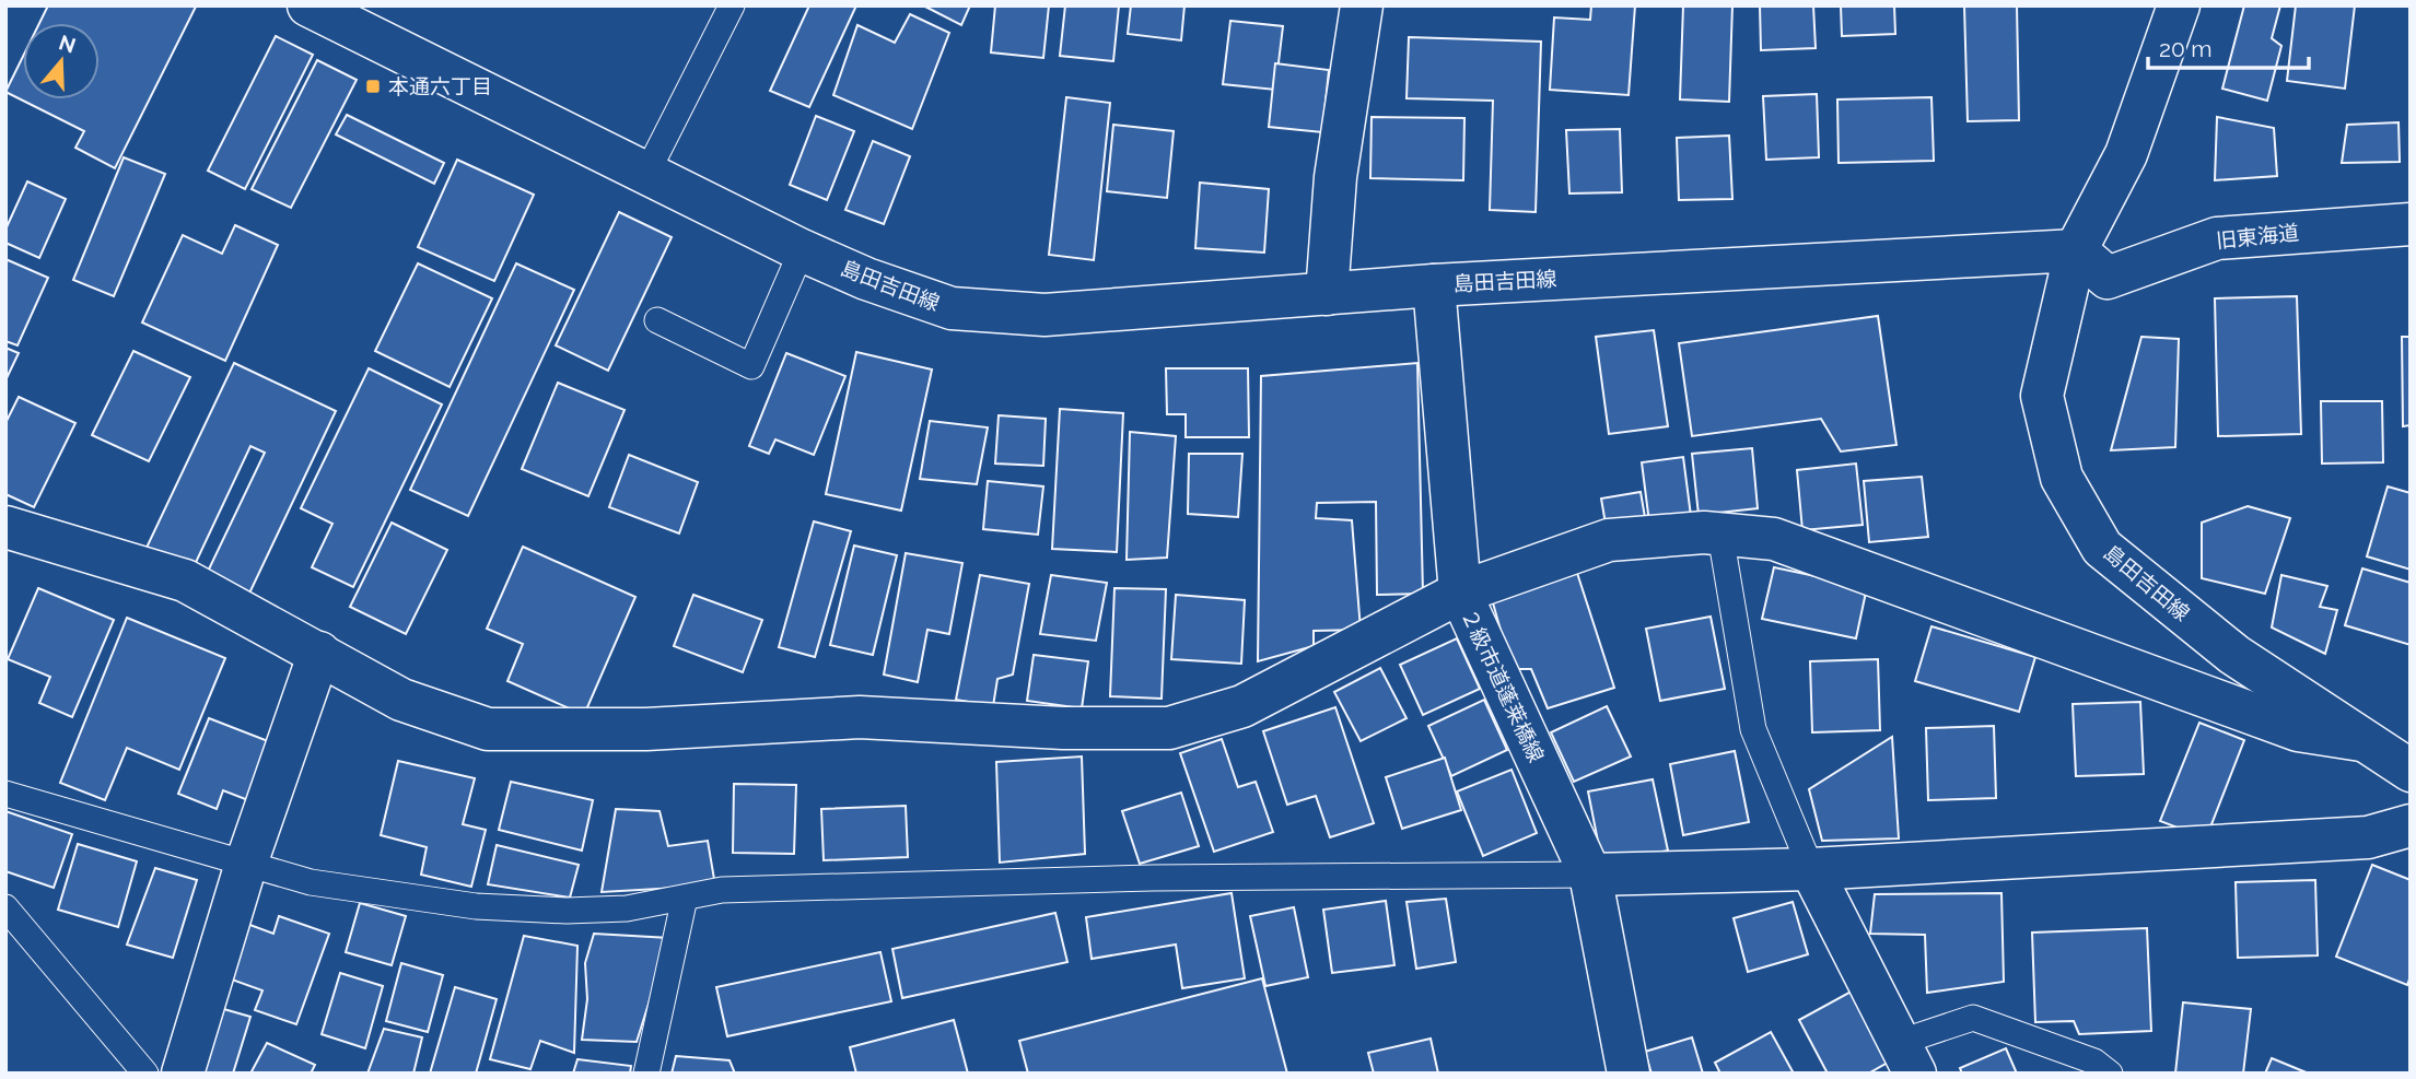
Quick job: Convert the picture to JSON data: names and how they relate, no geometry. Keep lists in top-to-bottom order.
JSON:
{
  "streets": {
    "street": ["旧東海道", "島田吉田線", "２級市道蓬莱橋線"]
  },
  "crossings": [
    ["旧東海道", "島田吉田線"],
    ["島田吉田線", "２級市道蓬莱橋線"]
  ],
  "places": {
    "transit": ["本通六丁目"]
  },
  "scale_bar": "20 m",
  "north": "top"
}
